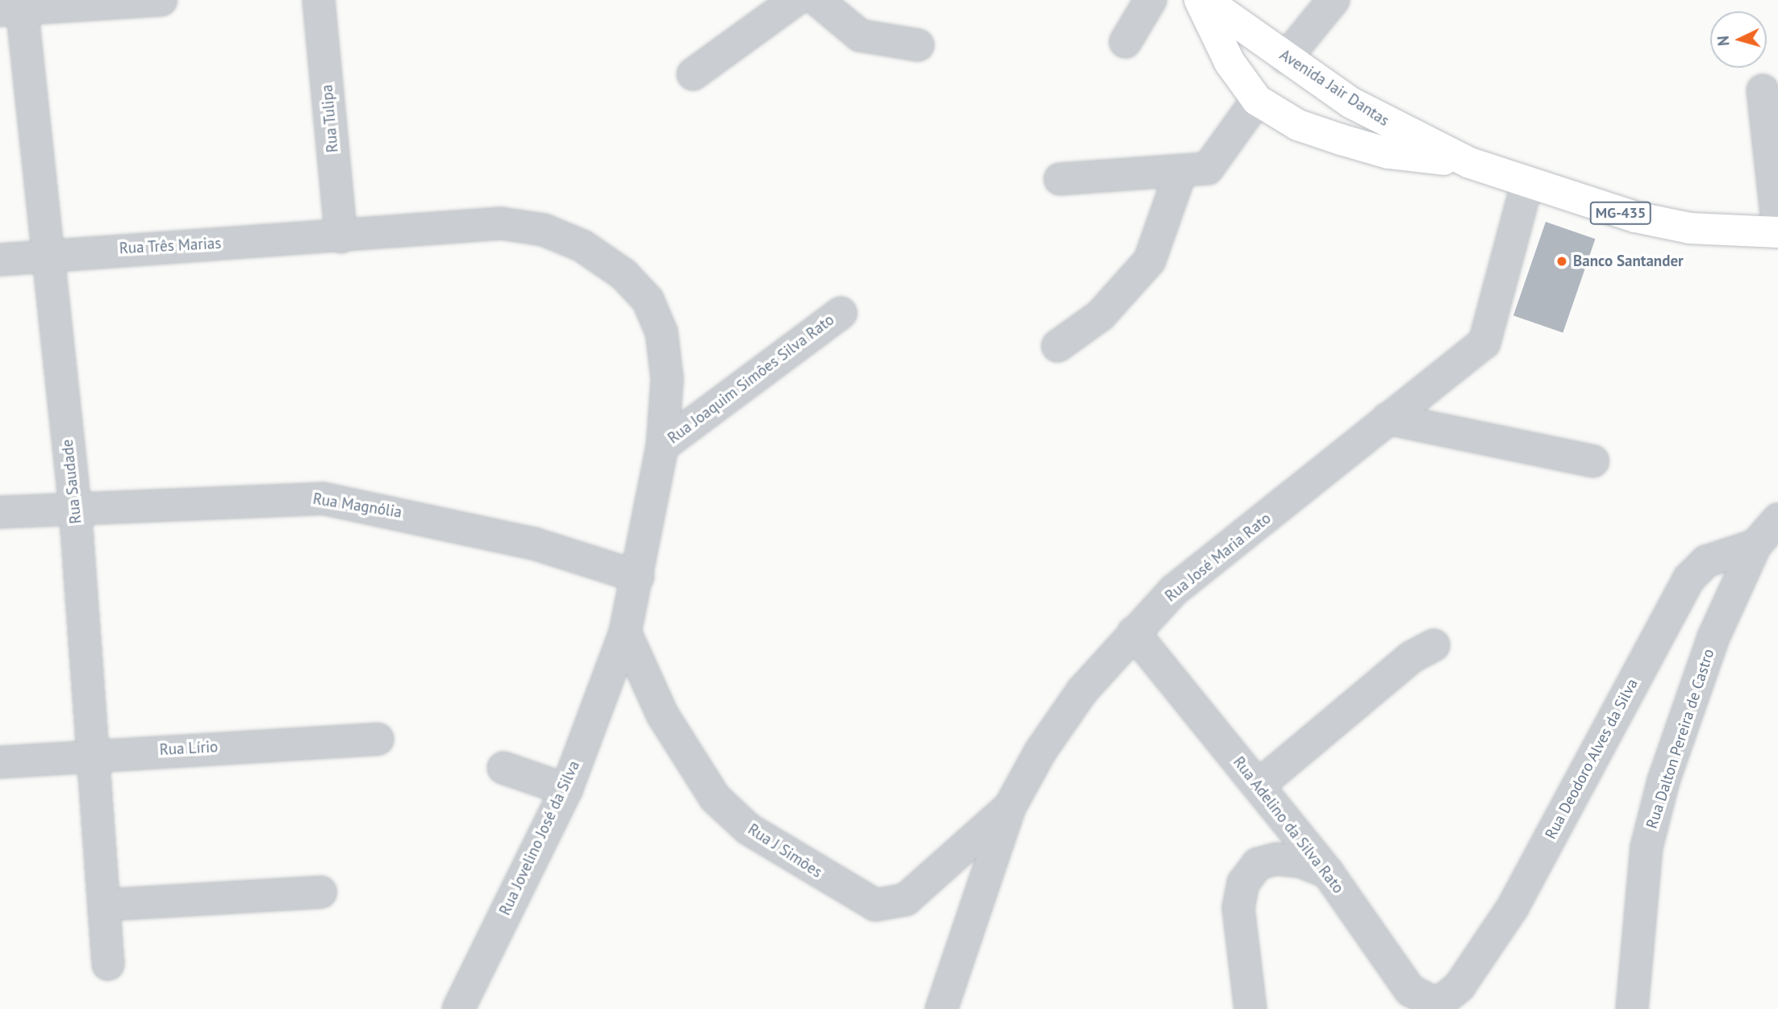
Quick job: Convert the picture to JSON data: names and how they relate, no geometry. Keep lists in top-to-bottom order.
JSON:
{
  "streets": {
    "main road": ["Avenida Jair Dantas", "MG-435"],
    "street": [
      "Rua Tulipa",
      "Rua Três Marias",
      "Rua Joaquim Simões Silva Rato",
      "Rua Saudade",
      "Rua Magnólia",
      "Rua José Maria Rato",
      "Rua Dalton Pereira de Castro",
      "Rua Lírio",
      "Rua Deodoro Alves da Silva",
      "Rua Adelino da Silva Rato",
      "Rua Jovelino José da Silva",
      "Rua J Simões"
    ]
  },
  "crossings": [
    ["Avenida Jair Dantas", "Rua José Maria Rato"],
    ["Rua Tulipa", "Rua Três Marias"],
    ["Rua Tulipa", "Rua Joaquim Simões Silva Rato"],
    ["Rua Três Marias", "Rua Joaquim Simões Silva Rato"],
    ["Rua Três Marias", "Rua Saudade"],
    ["Rua Joaquim Simões Silva Rato", "Rua Magnólia"],
    ["Rua Joaquim Simões Silva Rato", "Rua Jovelino José da Silva"],
    ["Rua Joaquim Simões Silva Rato", "Rua J Simões"],
    ["Rua Saudade", "Rua Magnólia"],
    ["Rua Saudade", "Rua Lírio"],
    ["Rua José Maria Rato", "Rua Adelino da Silva Rato"],
    ["Rua José Maria Rato", "Rua J Simões"],
    ["Rua Dalton Pereira de Castro", "Rua Deodoro Alves da Silva"],
    ["Rua Deodoro Alves da Silva", "Rua Adelino da Silva Rato"],
    ["Rua Jovelino José da Silva", "Rua J Simões"]
  ],
  "places": ["Banco Santander"],
  "north": "left"
}
